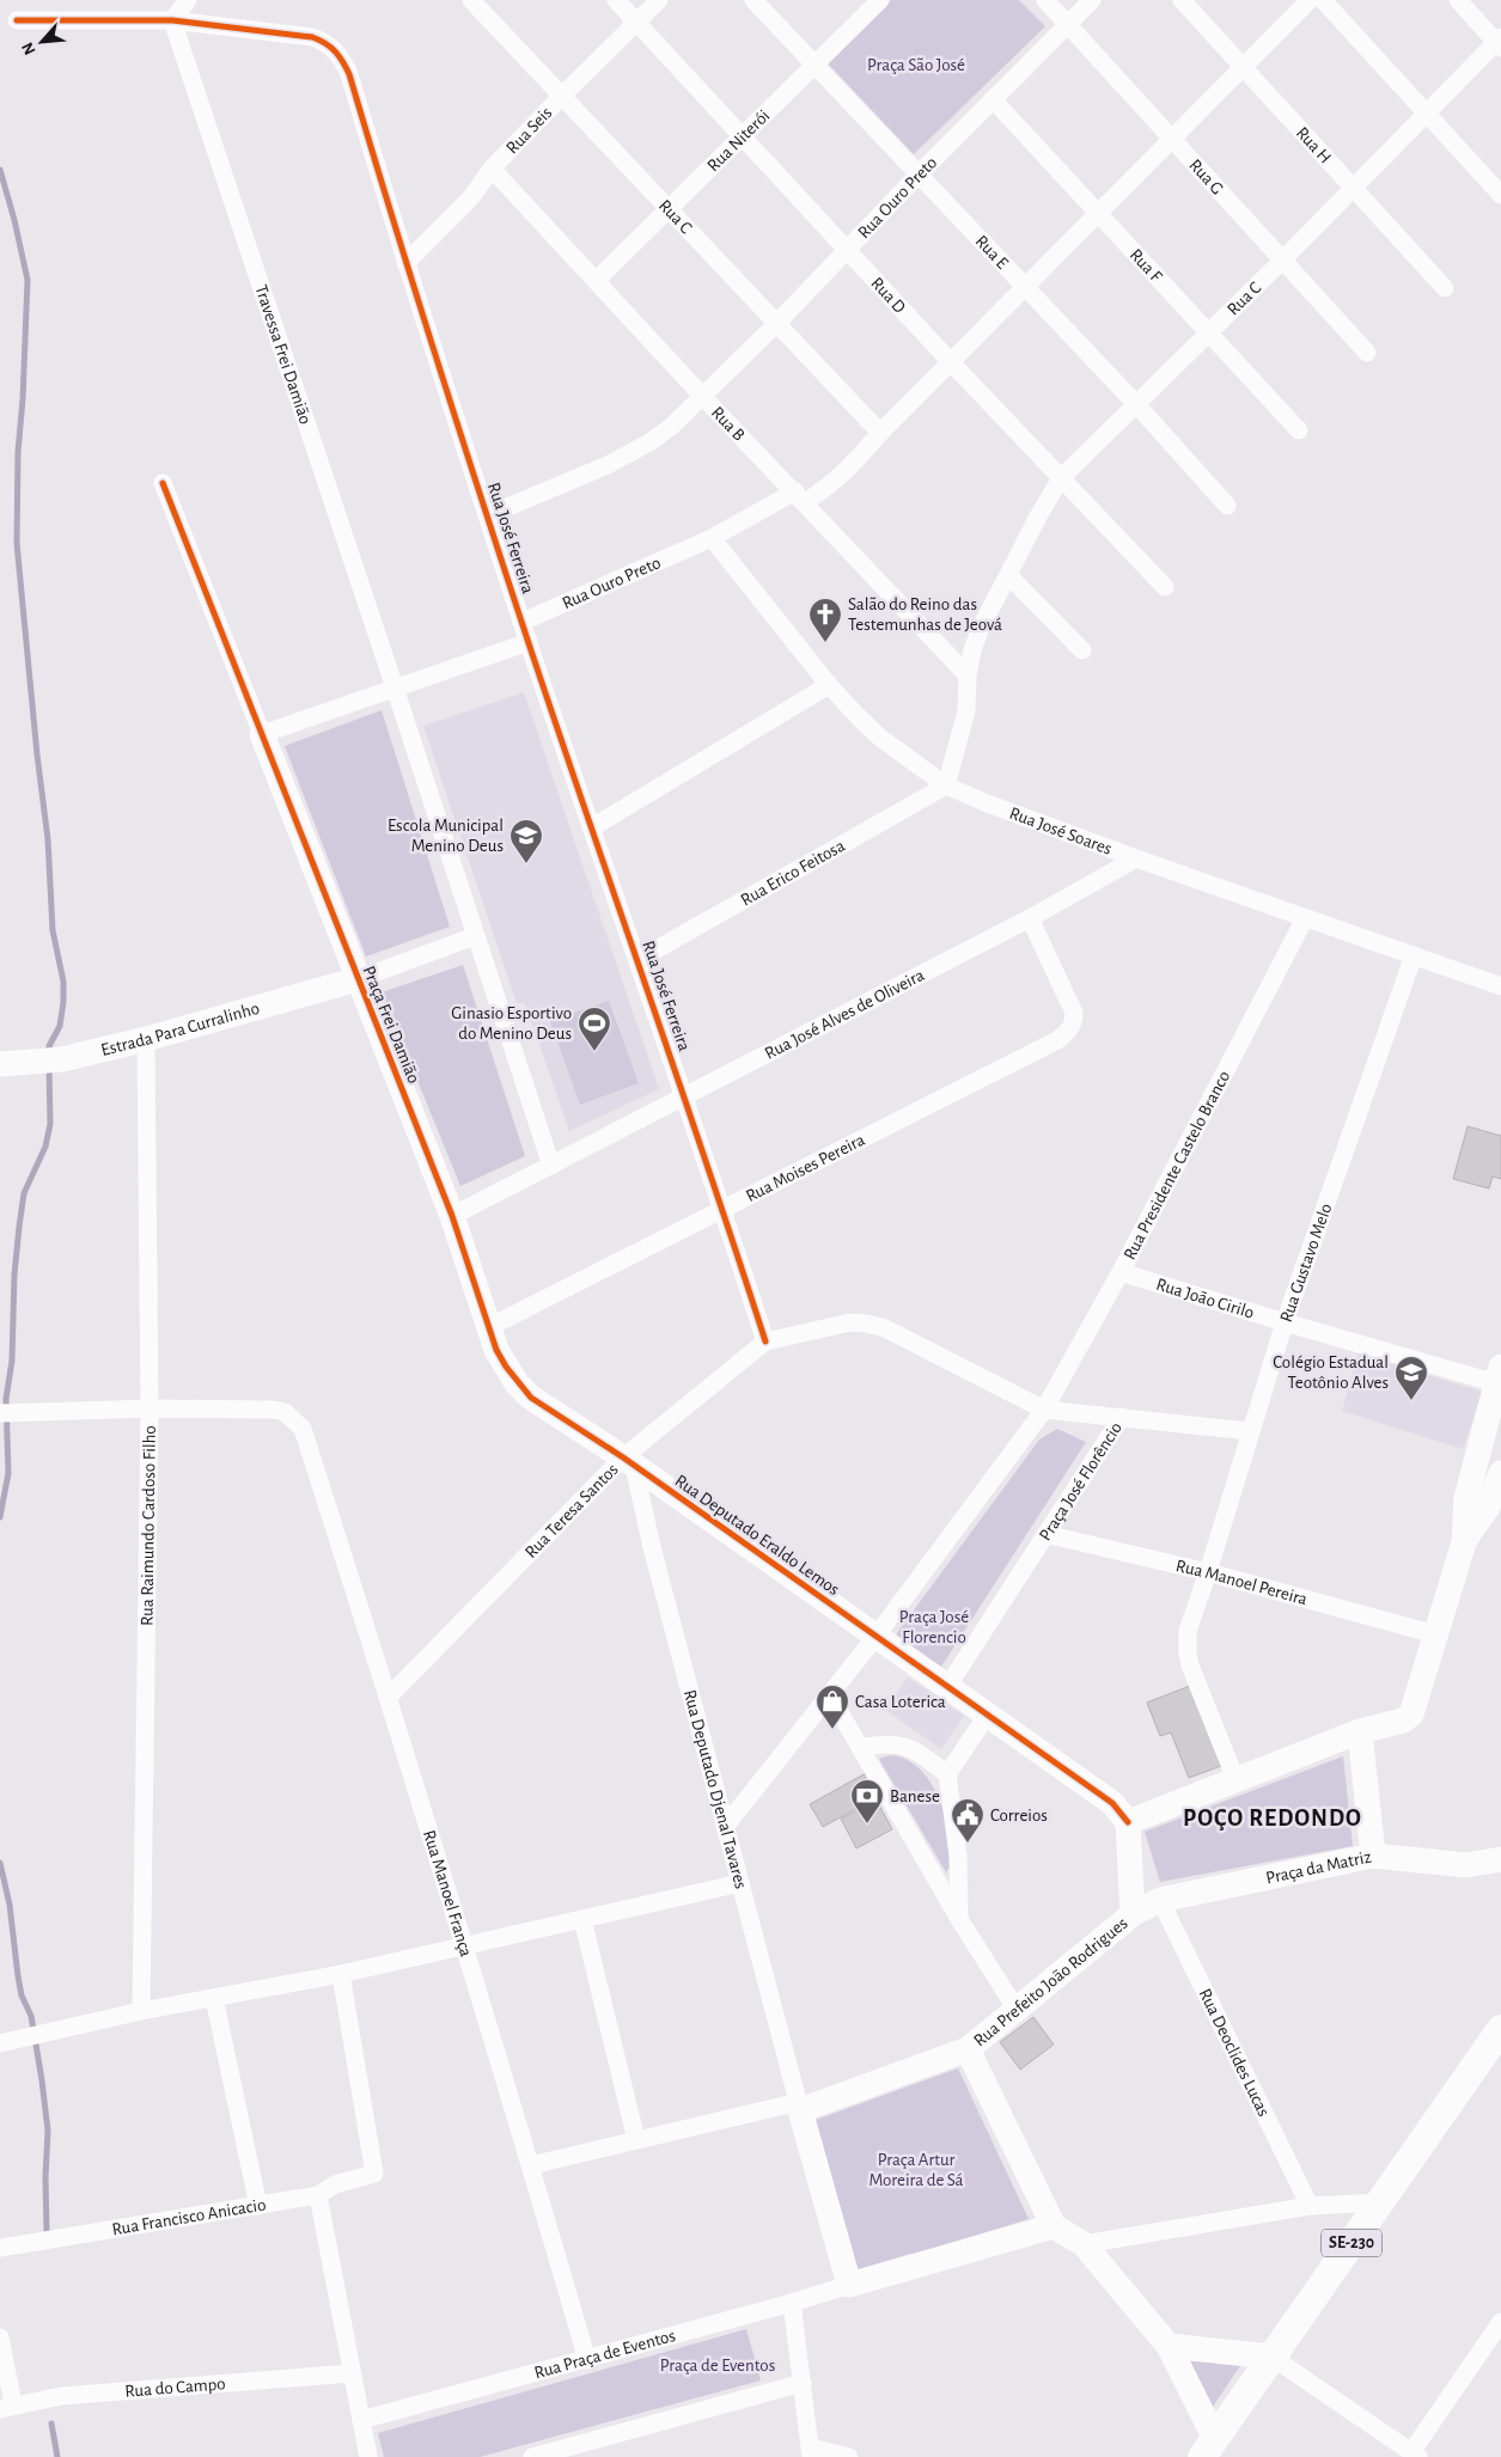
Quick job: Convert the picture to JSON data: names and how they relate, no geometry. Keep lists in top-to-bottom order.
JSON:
{
  "streets": {
    "main road": ["SE-230"],
    "street": [
      "Rua Seis",
      "Rua Niterói",
      "Rua H",
      "Rua G",
      "Rua Ouro Preto",
      "Rua C",
      "Rua E",
      "Rua F",
      "Rua D",
      "Travessa Frei Damião",
      "Rua B",
      "Rua José Ferreira",
      "Rua José Soares",
      "Rua Erico Feitosa",
      "Rua José Alves de Oliveira",
      "Praça Frei Damião",
      "Estrada Para Curralinho",
      "Rua Presidente Castelo Branco",
      "Rua Moises Pereira",
      "Rua Gustavo Melo",
      "Rua João Cirilo",
      "Praça José Florêncio",
      "Rua Teresa Santos",
      "Rua Raimundo Cardoso Filho",
      "Rua Deputado Eraldo Lemos",
      "Rua Manoel Pereira",
      "Rua Deputado Djenal Tavares",
      "Praça da Matriz",
      "Rua Manoel França",
      "Rua Prefeito João Rodrigues",
      "Rua Deoclides Lucas",
      "Rua Francisco Anicacio",
      "Rua Praça de Eventos",
      "Rua do Campo"
    ]
  },
  "crossings": [
    ["Rua Seis", "Rua C"],
    ["Rua Seis", "Rua D"],
    ["Rua Seis", "Rua B"],
    ["Rua Seis", "Rua José Ferreira"],
    ["Rua Niterói", "Rua C"],
    ["Rua Niterói", "Rua E"],
    ["Rua Niterói", "Rua D"],
    ["Rua Niterói", "Rua B"],
    ["Rua H", "Rua Ouro Preto"],
    ["Rua H", "Rua C"],
    ["Rua G", "Rua Ouro Preto"],
    ["Rua G", "Rua C"],
    ["Rua Ouro Preto", "Rua C"],
    ["Rua Ouro Preto", "Rua E"],
    ["Rua Ouro Preto", "Rua F"],
    ["Rua Ouro Preto", "Rua D"],
    ["Rua Ouro Preto", "Rua B"],
    ["Rua Ouro Preto", "Rua José Ferreira"],
    ["Rua Ouro Preto", "Rua José Soares"],
    ["Rua C", "Rua E"],
    ["Rua C", "Rua F"],
    ["Rua C", "Rua D"],
    ["Rua C", "Rua B"],
    ["Rua C", "Rua José Soares"],
    ["Rua C", "Rua Erico Feitosa"],
    ["Travessa Frei Damião", "Rua José Ferreira"],
    ["Rua José Ferreira", "Rua Erico Feitosa"],
    ["Rua José Ferreira", "Rua José Alves de Oliveira"],
    ["Rua José Ferreira", "Rua Moises Pereira"],
    ["Rua José Ferreira", "Rua Teresa Santos"],
    ["Rua José Soares", "Rua Erico Feitosa"],
    ["Rua José Soares", "Rua José Alves de Oliveira"],
    ["Rua José Soares", "Rua Presidente Castelo Branco"],
    ["Rua José Soares", "Rua Gustavo Melo"],
    ["Rua José Alves de Oliveira", "Rua Moises Pereira"],
    ["Praça Frei Damião", "Estrada Para Curralinho"],
    ["Praça Frei Damião", "Rua Moises Pereira"],
    ["Praça Frei Damião", "Rua Deputado Eraldo Lemos"],
    ["Estrada Para Curralinho", "Rua Raimundo Cardoso Filho"],
    ["Rua Presidente Castelo Branco", "Rua João Cirilo"],
    ["Rua Presidente Castelo Branco", "Praça José Florêncio"],
    ["Rua Moises Pereira", "Rua Deputado Eraldo Lemos"],
    ["Rua Gustavo Melo", "Rua João Cirilo"],
    ["Rua Gustavo Melo", "Rua Manoel Pereira"],
    ["Praça José Florêncio", "Rua Manoel Pereira"],
    ["Rua Teresa Santos", "Rua Deputado Eraldo Lemos"],
    ["Rua Teresa Santos", "Rua Deputado Djenal Tavares"],
    ["Rua Teresa Santos", "Rua Manoel França"],
    ["Rua Raimundo Cardoso Filho", "Rua Manoel França"],
    ["Rua Deputado Eraldo Lemos", "Rua Deputado Djenal Tavares"],
    ["Praça da Matriz", "Rua Prefeito João Rodrigues"],
    ["Praça da Matriz", "Rua Deoclides Lucas"],
    ["Rua Manoel França", "Rua Praça de Eventos"]
  ],
  "districts": ["POÇO REDONDO"],
  "parks": [
    "Praça São José",
    "Praça José Florencio",
    "Praça Artur Moreira de Sá",
    "Praça de Eventos"
  ],
  "places": {
    "church": ["Salão do Reino das Testemunhas de Jeová"],
    "school or university": ["Escola Municipal Menino Deus", "Colégio Estadual Teotônio Alves"],
    "sports": ["Ginasio Esportivo do Menino Deus"],
    "shop": ["Casa Loterica"],
    "bank": ["Banese"],
    "public building": ["Correios"]
  },
  "north": "bottom left"
}
